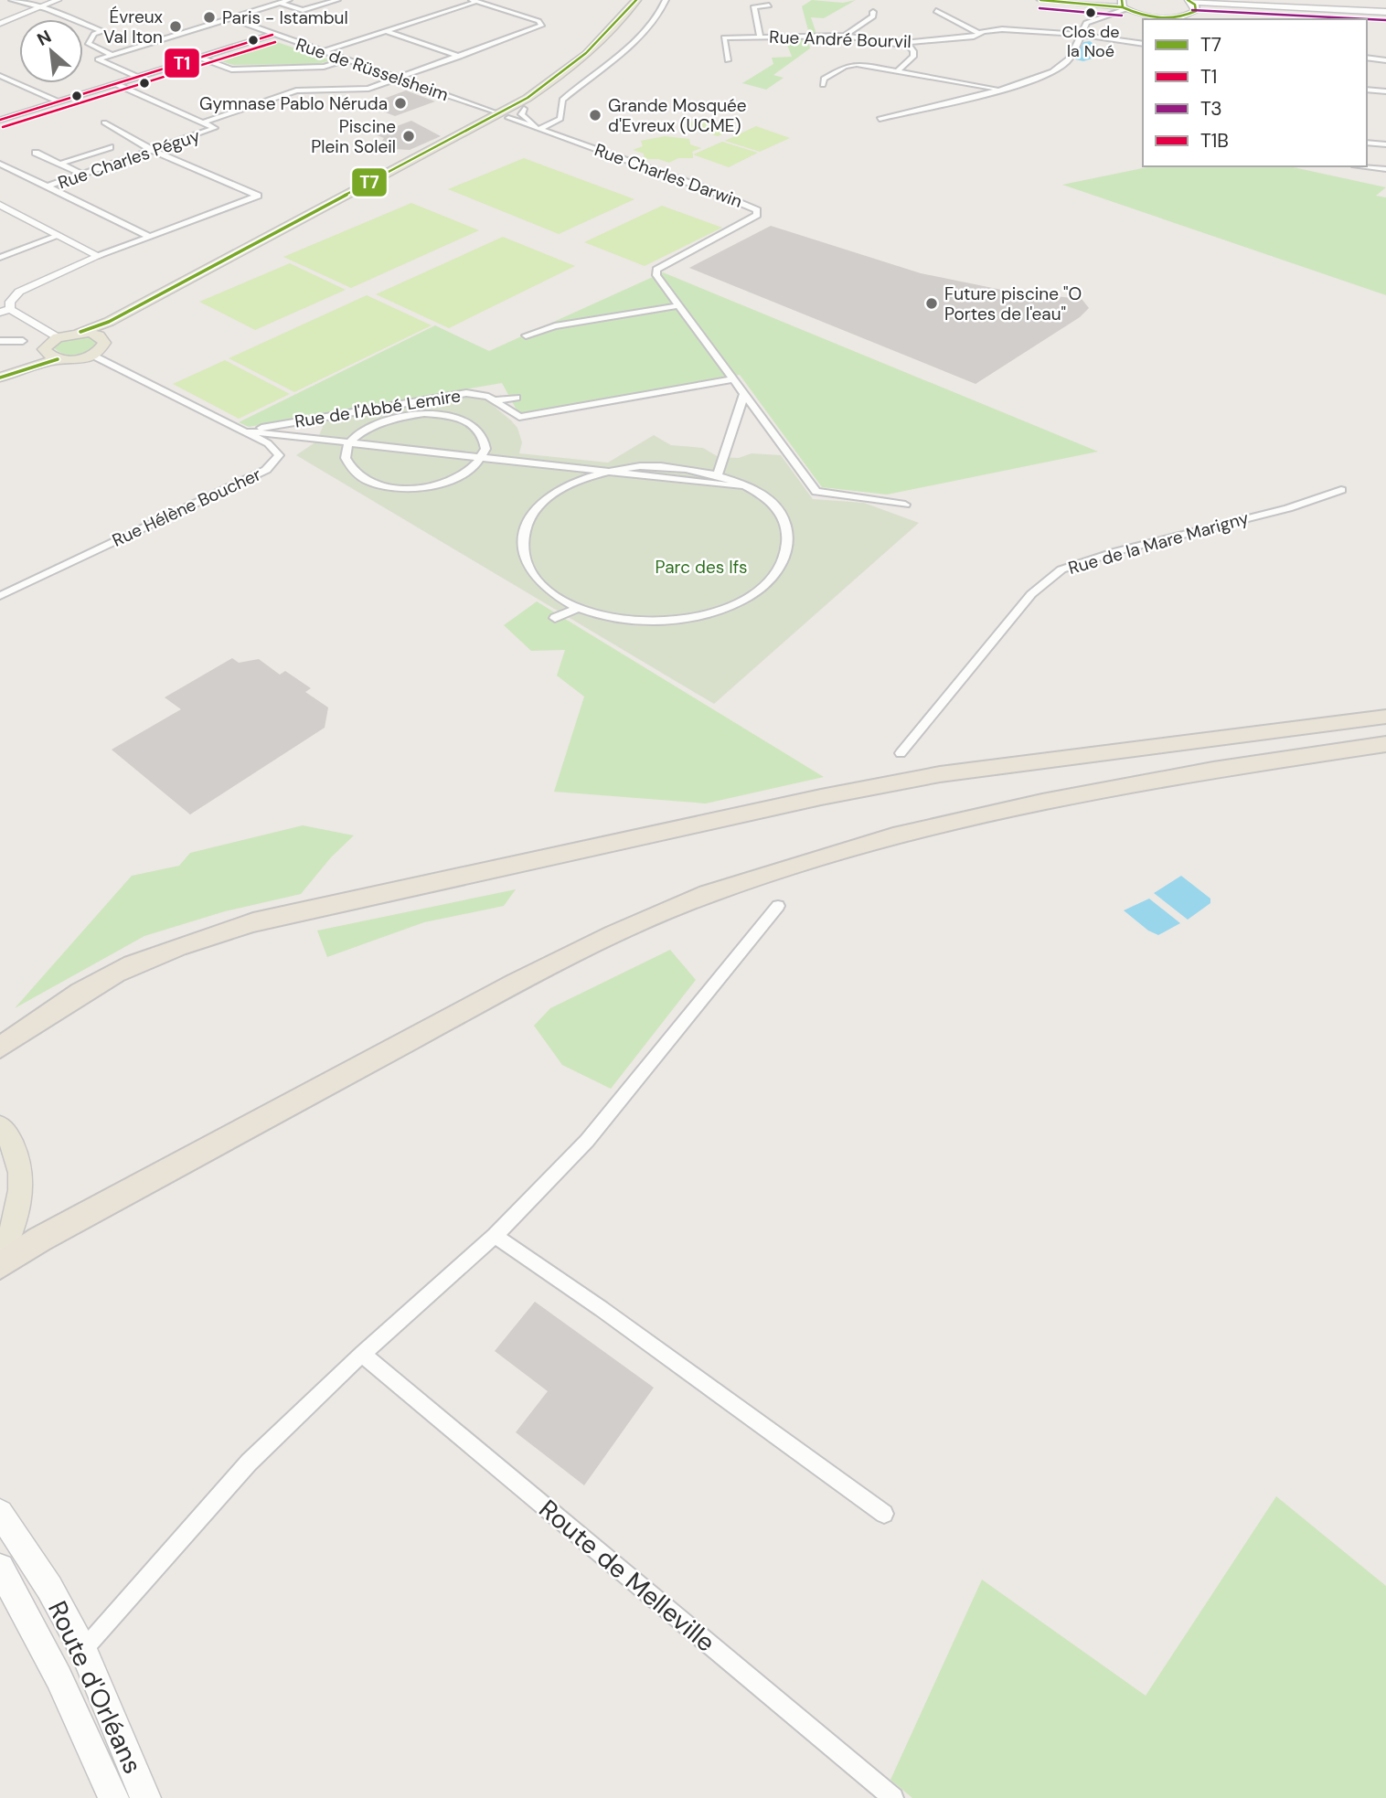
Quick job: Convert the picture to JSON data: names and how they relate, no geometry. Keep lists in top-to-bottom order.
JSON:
{
  "streets": {
    "main road": ["Route d'Orléans"],
    "street": [
      "Rue André Bourvil",
      "Rue de Rüsselsheim",
      "Rue Charles Péguy",
      "Rue Charles Darwin",
      "Rue de l'Abbé Lemire",
      "Rue Hélène Boucher",
      "Rue de la Mare Marigny",
      "Route de Melleville"
    ]
  },
  "crossings": [
    ["Rue Charles Darwin", "Rue de l'Abbé Lemire"],
    ["Rue de l'Abbé Lemire", "Rue Hélène Boucher"]
  ],
  "parks": ["Parc des Ifs"],
  "places": [
    "Clos de la Noé",
    "Paris - Istambul",
    "Évreux Val Iton",
    "Gymnase Pablo Néruda",
    "Grande Mosquée d'Evreux (UCME)",
    "Piscine Plein Soleil",
    "Future piscine \"O Portes de l'eau\""
  ],
  "lines": [
    "transit line T7",
    "transit line T3",
    "transit line T1",
    "transit line T1B"
  ],
  "legend": [
    "T7",
    "T1",
    "T3",
    "T1B"
  ],
  "north": "top left"
}
